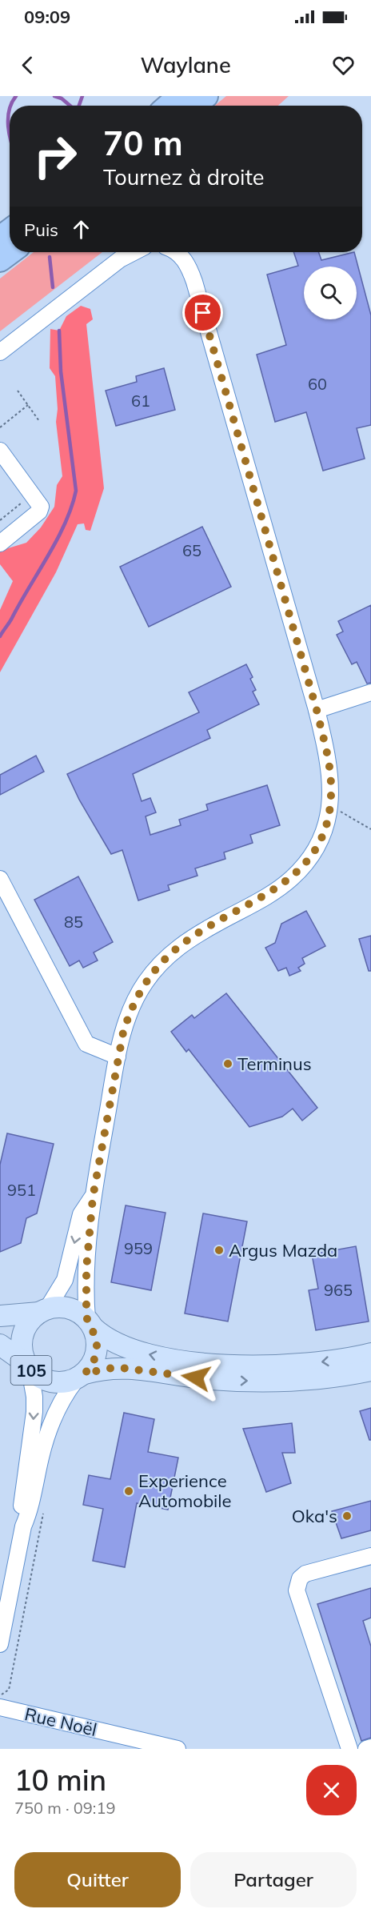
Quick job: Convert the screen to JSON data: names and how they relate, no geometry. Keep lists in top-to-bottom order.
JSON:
{
  "streets": {
    "main road": ["105"],
    "street": ["Rue Noël"]
  },
  "places": [
    "Terminus",
    "Argus Mazda",
    "Experience Automobile",
    "Oka's"
  ],
  "house_numbers": [
    "60",
    "61",
    "65",
    "85",
    "951",
    "959",
    "965"
  ],
  "page": {
    "status": "09:09",
    "header": "Waylane",
    "turn": ["70 m", "Tournez à droite"],
    "then": "Puis",
    "heading": ["10 min", "750 m · 09:19"],
    "buttons": ["Quitter", "Partager"]
  }
}
